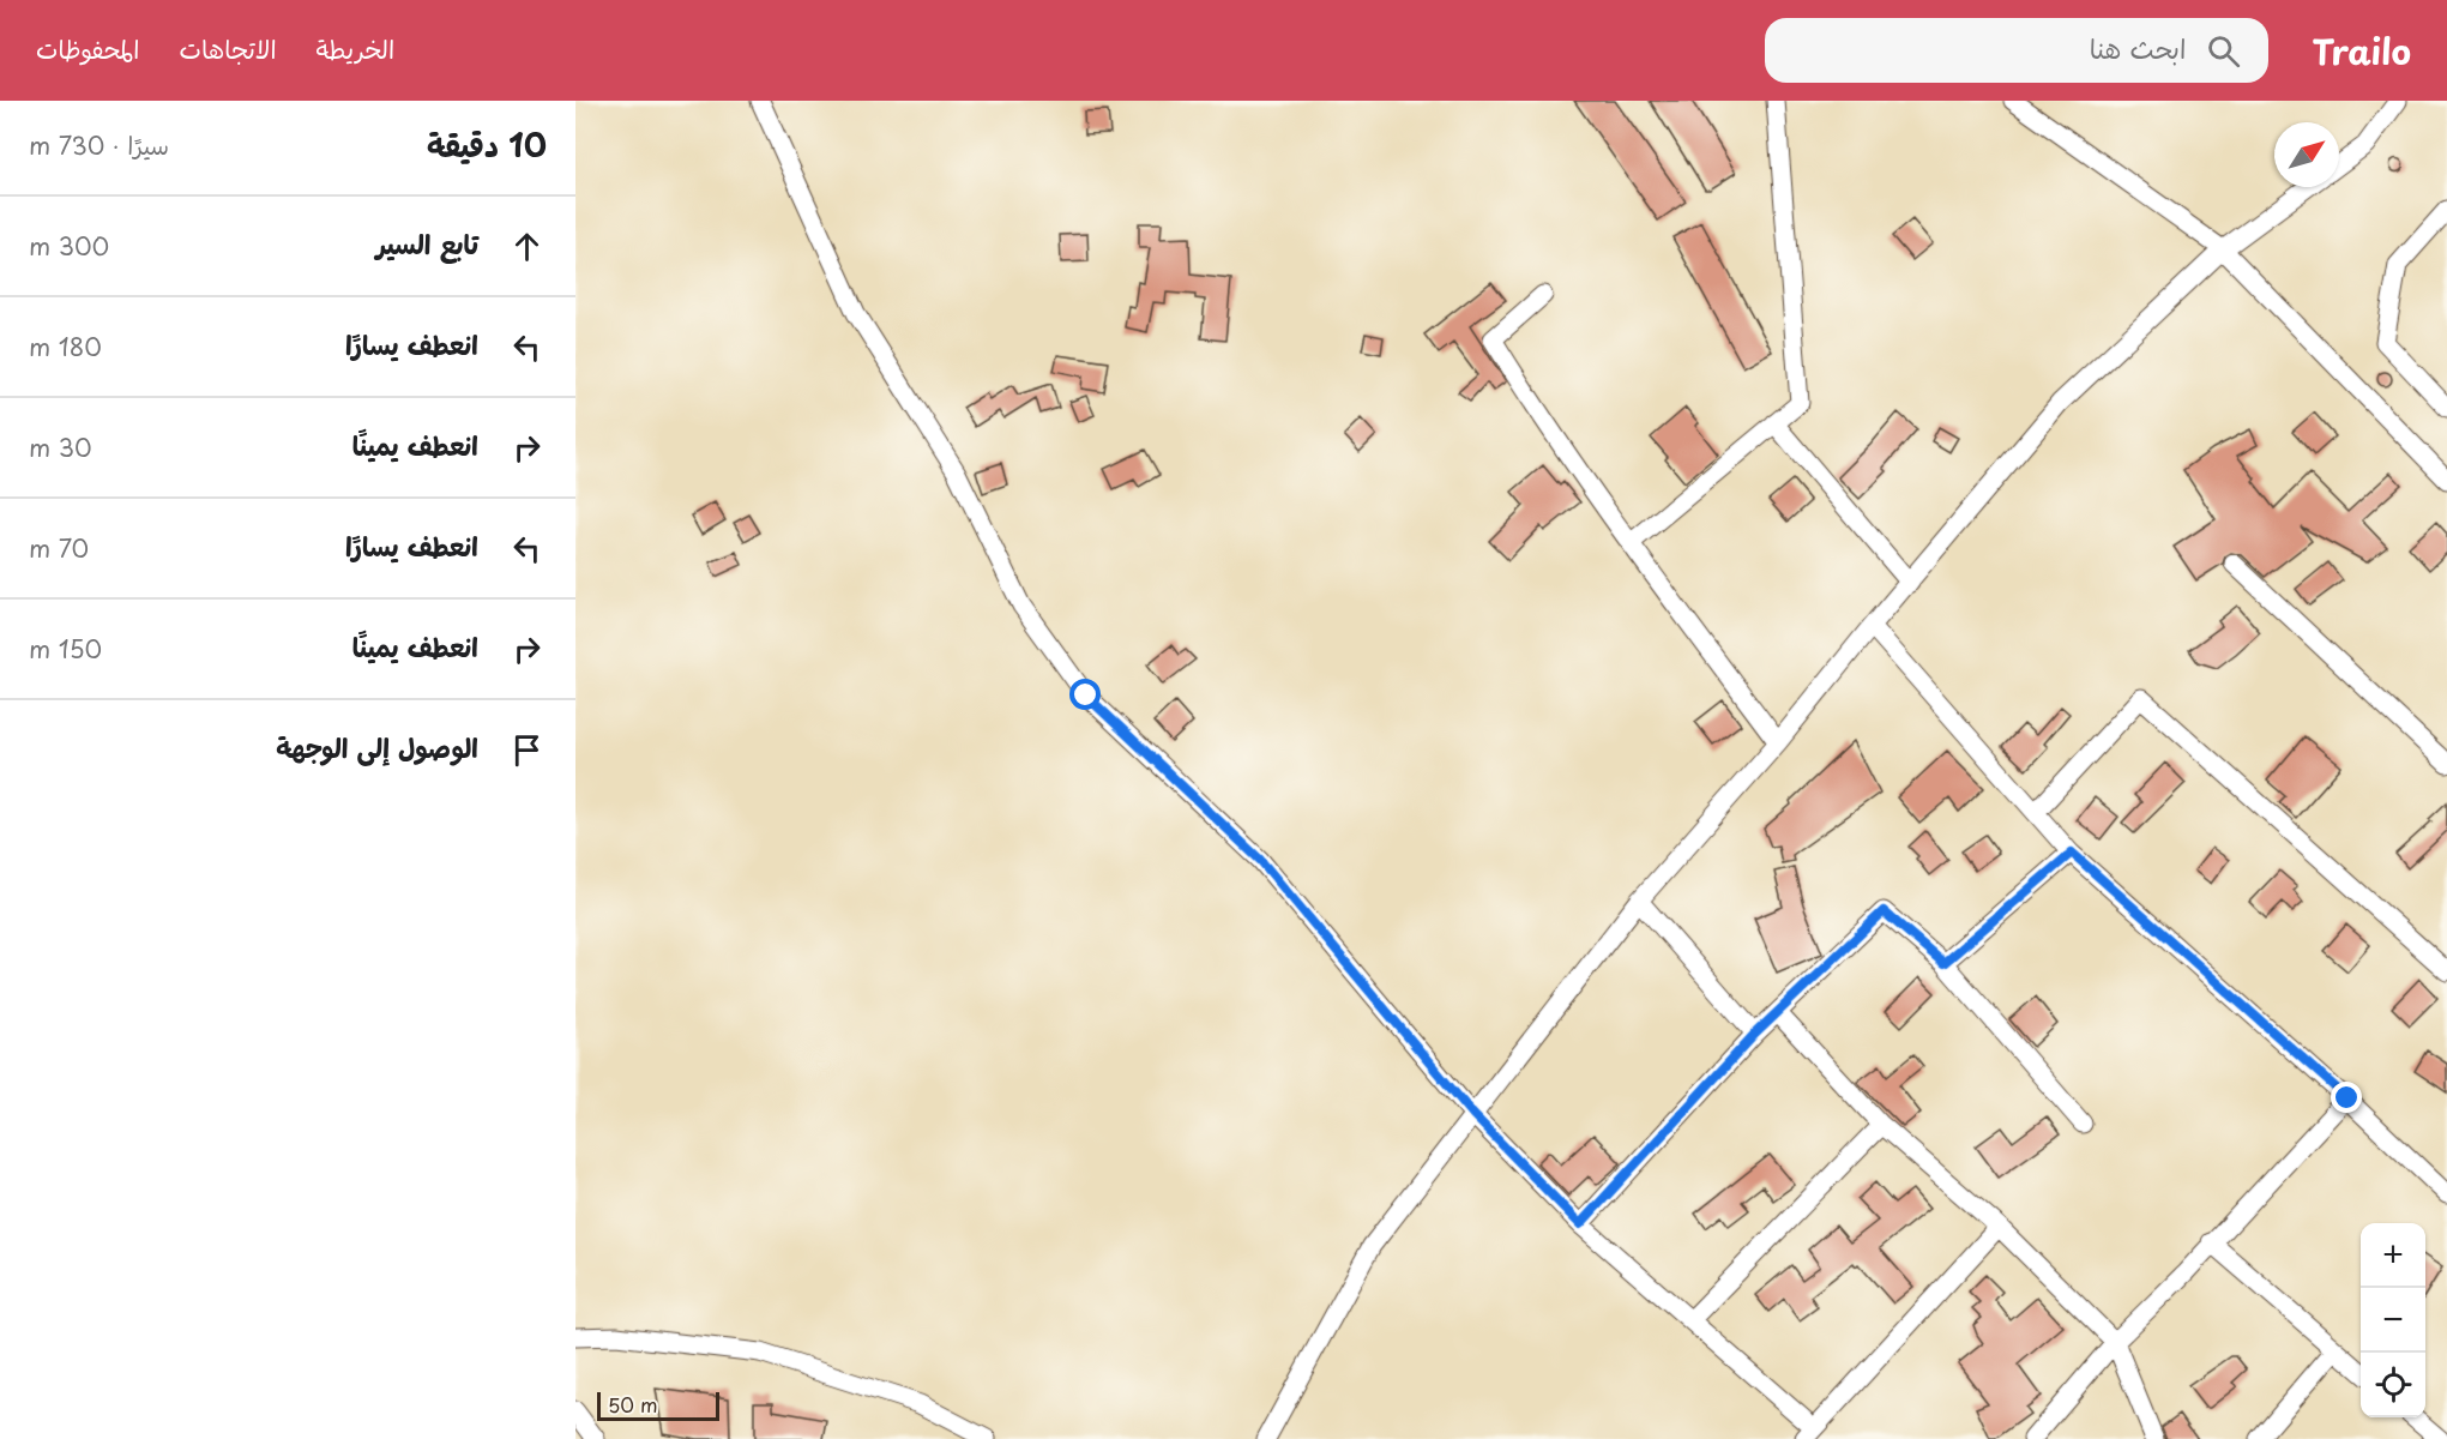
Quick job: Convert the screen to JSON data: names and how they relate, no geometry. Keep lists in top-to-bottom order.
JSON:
{
  "scale_bar": "50 m",
  "north": "top right",
  "page": {
    "header": "Trailo",
    "search": "ابحث هنا",
    "nav": ["الخريطة", "الاتجاهات", "المحفوظات"],
    "heading": ["10 دقيقة", "سيرًا · 730 m"],
    "list": [
      ["تابع السير", "300 m"],
      ["انعطف يسارًا", "180 m"],
      ["انعطف يمينًا", "30 m"],
      ["انعطف يسارًا", "70 m"],
      ["انعطف يمينًا", "150 m"],
      "الوصول إلى الوجهة"
    ],
    "map_buttons": ["+", "−"],
    "scale": "50 m"
  }
}
